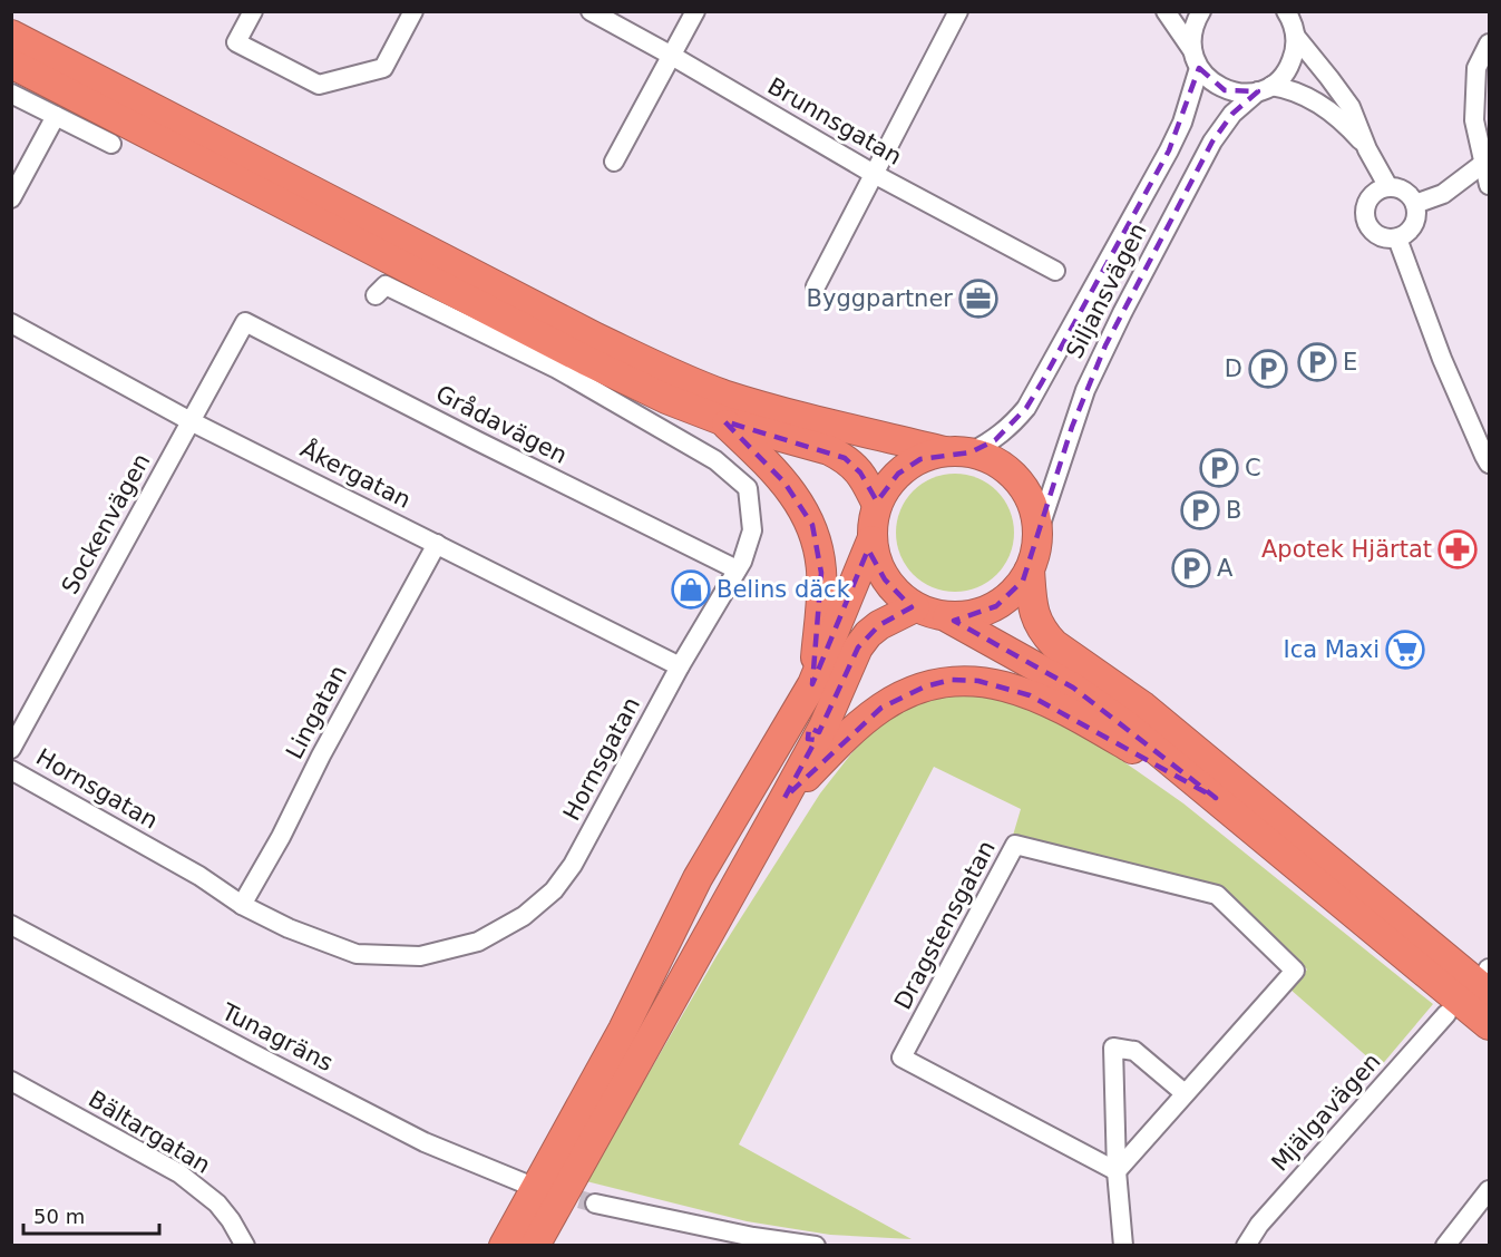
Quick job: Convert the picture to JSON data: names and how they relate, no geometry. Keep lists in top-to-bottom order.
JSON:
{
  "streets": {
    "street": [
      "Brunnsgatan",
      "Siljansvägen",
      "Grådavägen",
      "Åkergatan",
      "Sockenvägen",
      "Lingatan",
      "Hornsgatan",
      "Dragstensgatan",
      "Tunagräns",
      "Mjälgavägen",
      "Bältargatan"
    ]
  },
  "crossings": [
    ["Grådavägen", "Sockenvägen"],
    ["Grådavägen", "Hornsgatan"],
    ["Åkergatan", "Sockenvägen"],
    ["Åkergatan", "Lingatan"],
    ["Åkergatan", "Hornsgatan"],
    ["Lingatan", "Hornsgatan"]
  ],
  "places": {
    "office": ["Byggpartner"],
    "parking": [
      "E",
      "D",
      "C",
      "B",
      "A"
    ],
    "pharmacy": ["Apotek Hjärtat"],
    "shop": ["Belins däck"],
    "supermarket": ["Ica Maxi"]
  },
  "scale_bar": "50 m"
}
